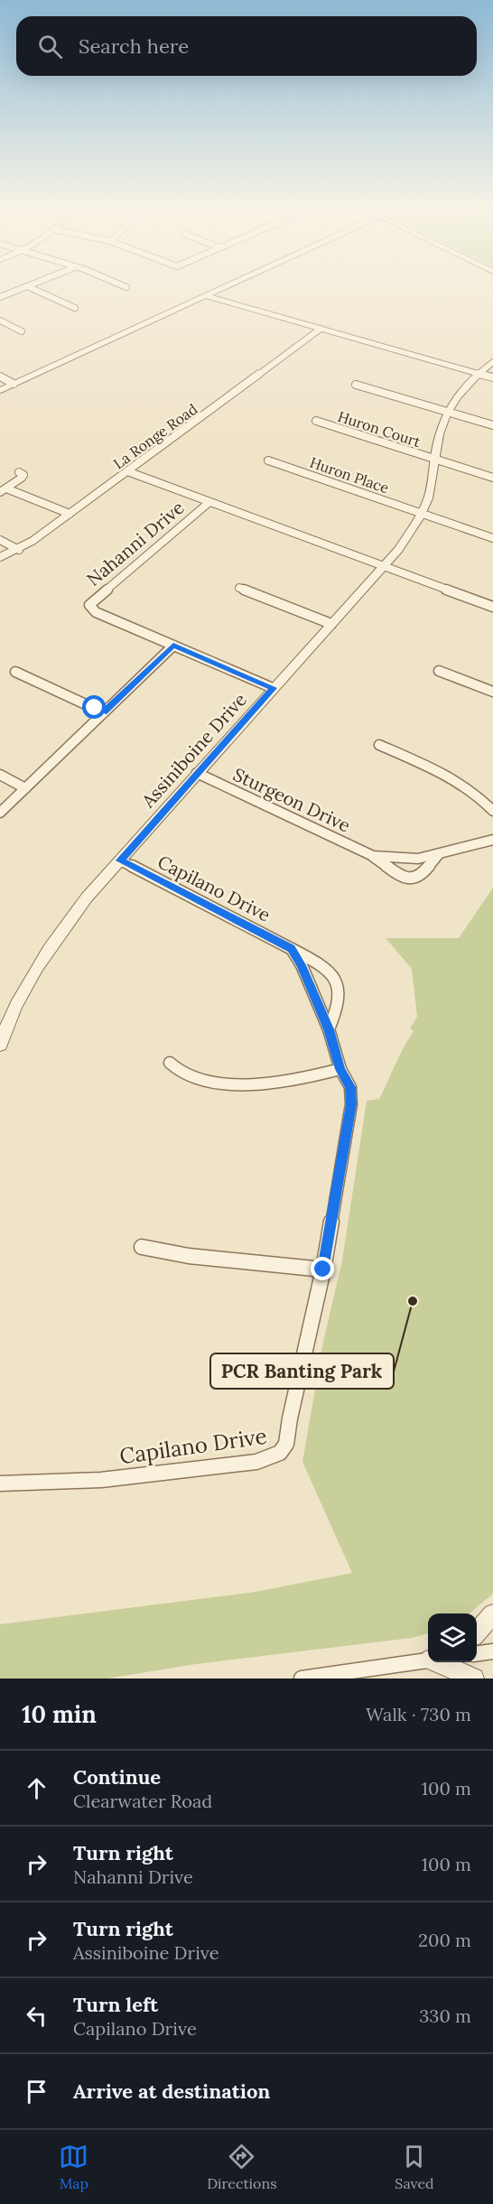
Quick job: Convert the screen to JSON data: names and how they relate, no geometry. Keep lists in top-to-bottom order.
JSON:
{
  "streets": {
    "street": [
      "Huron Court",
      "La Ronge Road",
      "Huron Place",
      "Nahanni Drive",
      "Assiniboine Drive",
      "Sturgeon Drive",
      "Capilano Drive"
    ]
  },
  "crossings": [
    ["Huron Court", "Assiniboine Drive"],
    ["La Ronge Road", "Nahanni Drive"],
    ["Huron Place", "Assiniboine Drive"],
    ["Nahanni Drive", "Assiniboine Drive"],
    ["Assiniboine Drive", "Sturgeon Drive"],
    ["Assiniboine Drive", "Capilano Drive"]
  ],
  "places": ["PCR Banting Park"],
  "page": {
    "search": "Search here",
    "heading": ["10 min", "Walk · 730 m"],
    "list": [
      ["Continue", "Clearwater Road", "100 m"],
      ["Turn right", "Nahanni Drive", "100 m"],
      ["Turn right", "Assiniboine Drive", "200 m"],
      ["Turn left", "Capilano Drive", "330 m"],
      "Arrive at destination"
    ],
    "nav": ["Map", "Directions", "Saved"]
  }
}
